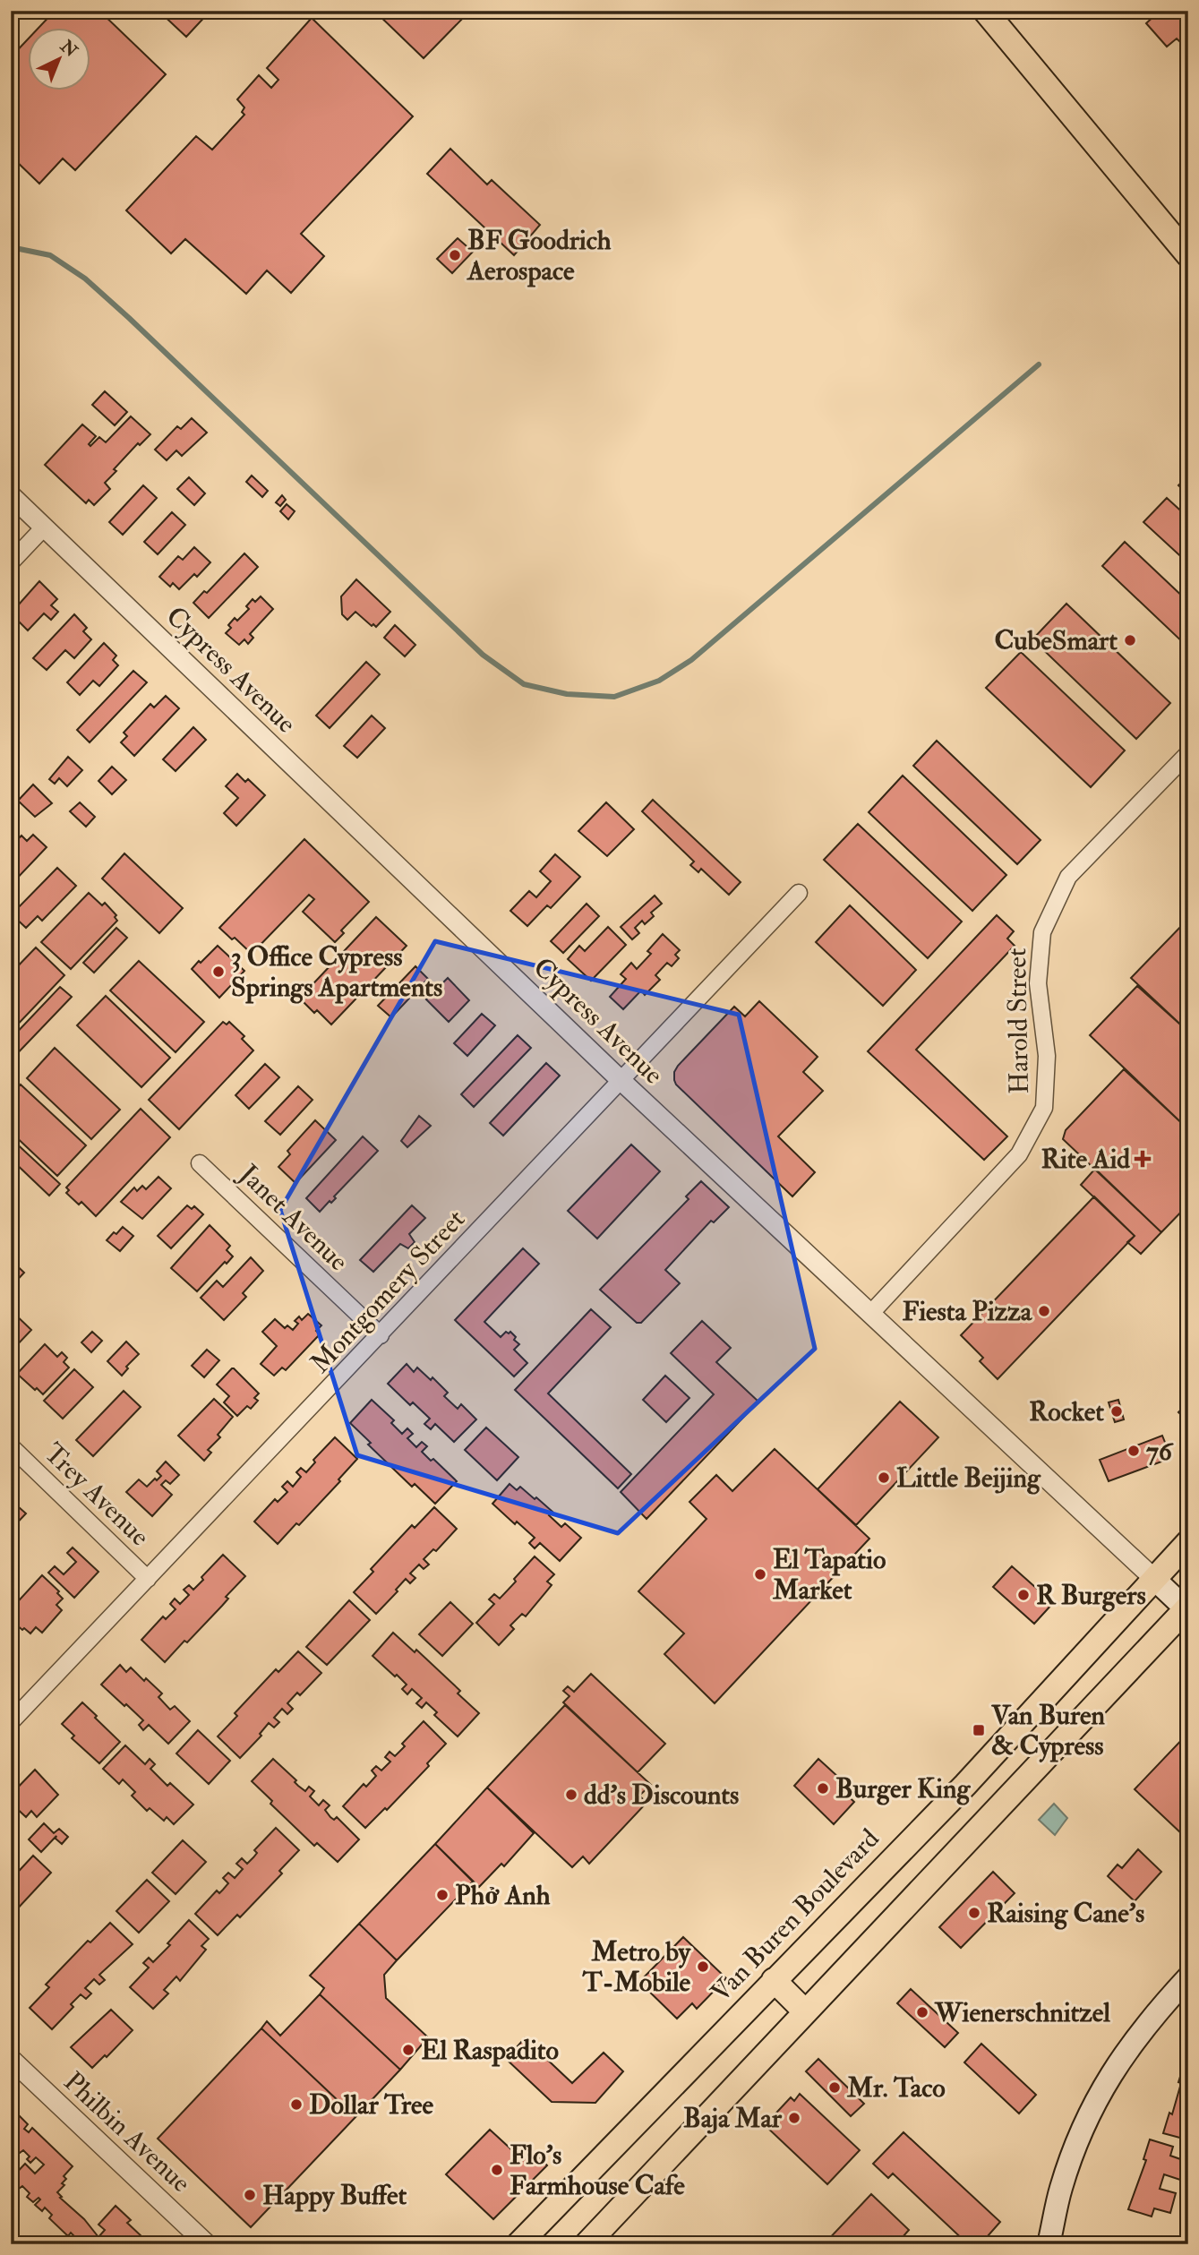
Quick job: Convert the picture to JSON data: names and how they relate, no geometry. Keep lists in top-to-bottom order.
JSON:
{
  "streets": {
    "main road": ["Van Buren Boulevard"],
    "street": [
      "Cypress Avenue",
      "Harold Street",
      "Janet Avenue",
      "Montgomery Street",
      "Trey Avenue",
      "Philbin Avenue"
    ]
  },
  "crossings": [
    ["Cypress Avenue", "Harold Street"],
    ["Cypress Avenue", "Montgomery Street"],
    ["Cypress Avenue", "Van Buren Boulevard"],
    ["Janet Avenue", "Montgomery Street"],
    ["Montgomery Street", "Trey Avenue"]
  ],
  "places": {
    "other": [
      "BF Goodrich Aerospace",
      "CubeSmart",
      "3 Office Cypress Springs Apartments",
      "Fiesta Pizza",
      "Rocket",
      "76",
      "Little Beijing",
      "El Tapatio Market",
      "R Burgers",
      "Burger King",
      "dd's Discounts",
      "Phở Anh",
      "Raising Cane's",
      "Metro by T-Mobile",
      "Wienerschnitzel",
      "El Raspadito",
      "Mr. Taco",
      "Dollar Tree",
      "Baja Mar",
      "Flo's Farmhouse Cafe",
      "Happy Buffet"
    ],
    "health": ["Rite Aid"],
    "transit": ["Van Buren & Cypress"]
  },
  "north": "top right"
}
